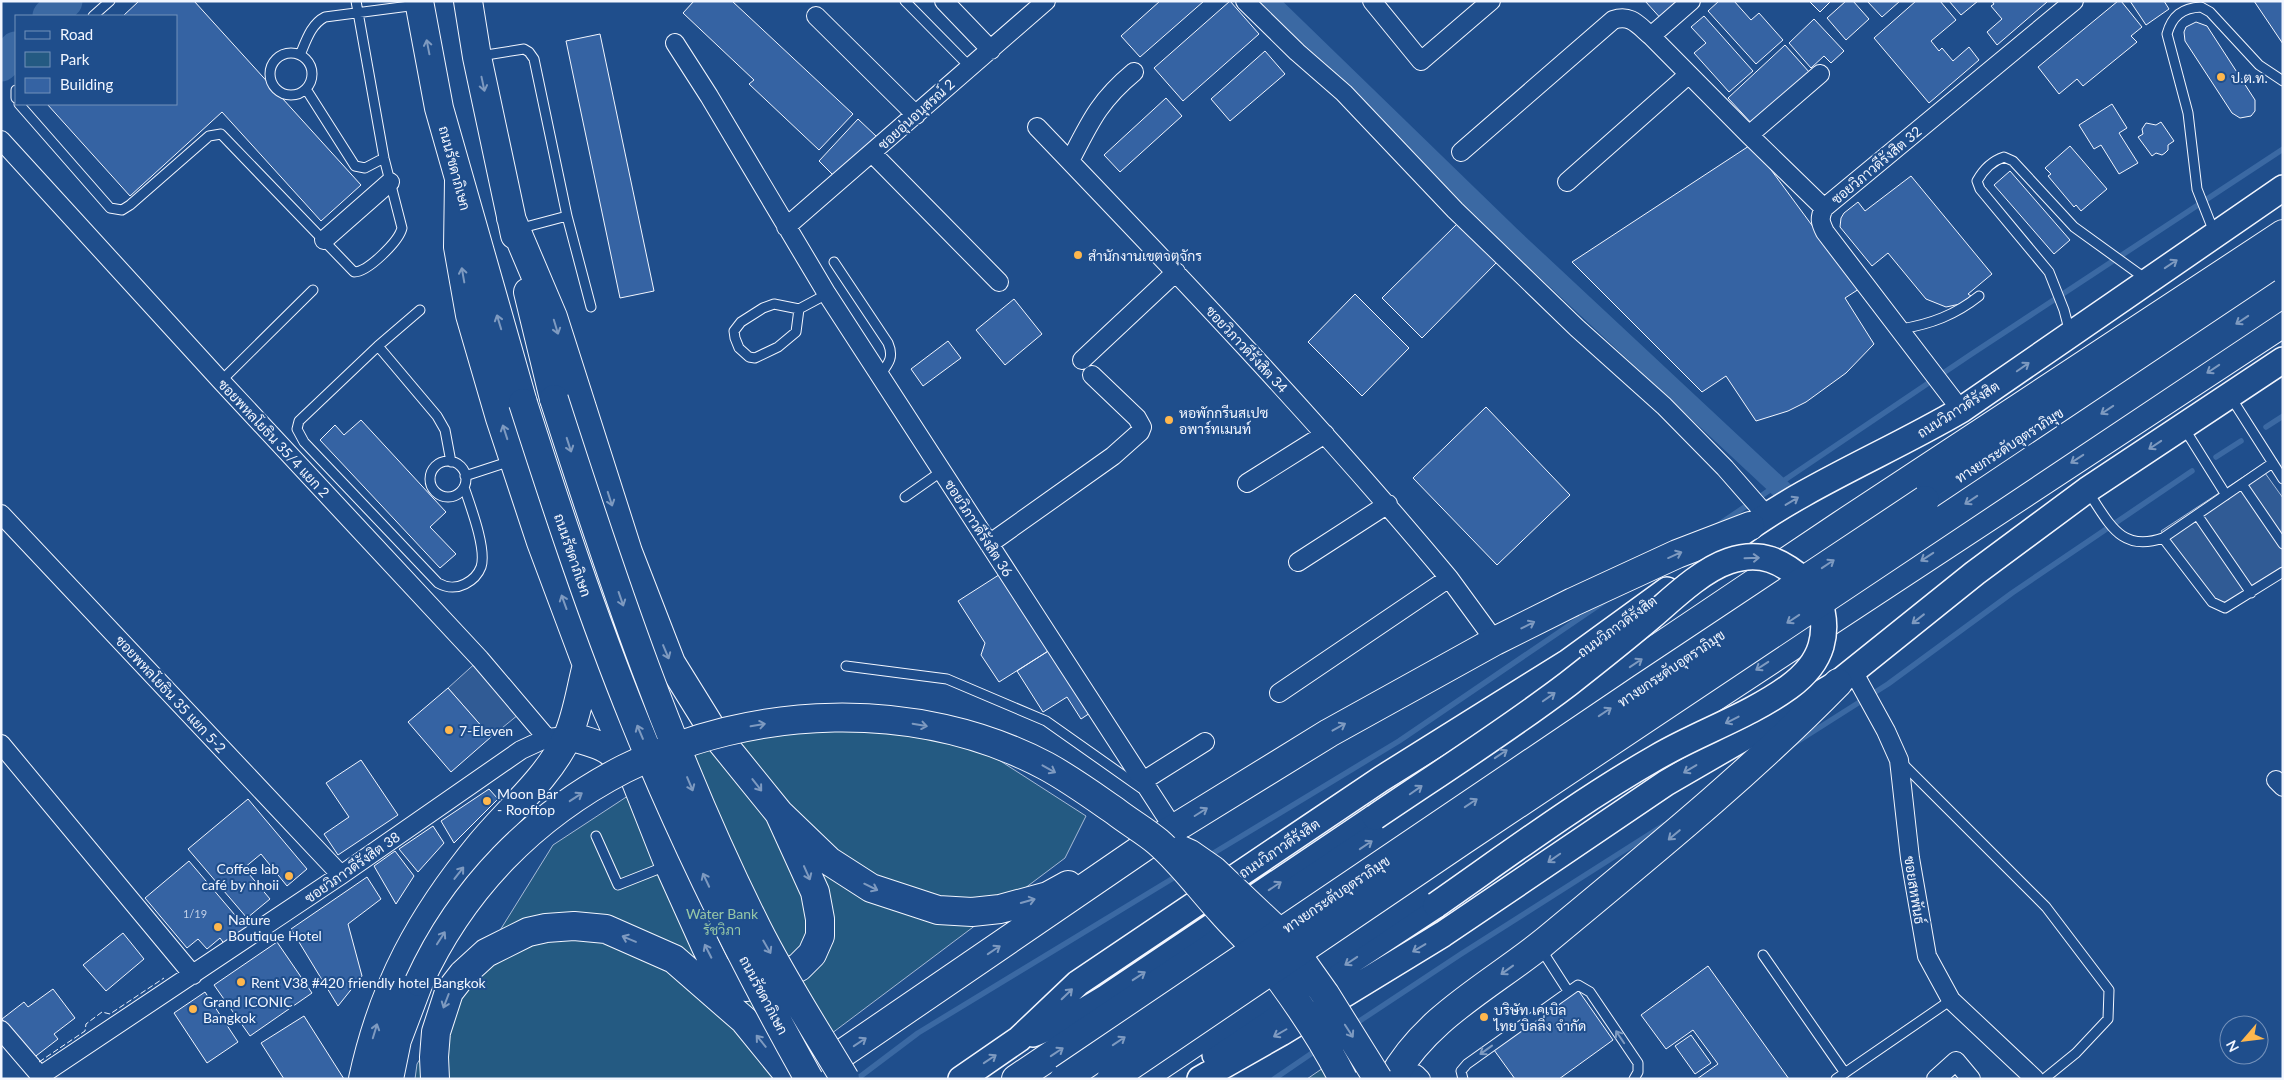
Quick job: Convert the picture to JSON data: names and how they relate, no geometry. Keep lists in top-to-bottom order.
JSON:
{
  "streets": {
    "main road": ["ถนนรัชดาภิเษก", "ถนนวิภาวดีรังสิต", "ทางยกระดับอุตราภิมุข"],
    "street": [
      "ซอยอุ่นอนุสรณ์ 2",
      "ซอยวิภาวดีรังสิต 32",
      "ซอยวิภาวดีรังสิต 34",
      "ซอยพหลโยธิน 35/4 แยก 2",
      "ซอยวิภาวดีรังสิต 36",
      "ซอยพหลโยธิน 35 แยก 5-2",
      "ซอยวิภาวดีรังสิต 38",
      "ซอยสหพันธ์"
    ]
  },
  "crossings": [
    ["ซอยอุ่นอนุสรณ์ 2", "ซอยวิภาวดีรังสิต 36"],
    ["ซอยวิภาวดีรังสิต 32", "ถนนวิภาวดีรังสิต"],
    ["ซอยพหลโยธิน 35/4 แยก 2", "ซอยวิภาวดีรังสิต 38"],
    ["ซอยพหลโยธิน 35 แยก 5-2", "ซอยวิภาวดีรังสิต 38"]
  ],
  "parks": ["Water Bank รัชวิภา"],
  "places": [
    "ป.ต.ท.",
    "สำนักงานเขตจตุจักร",
    "หอพักกรีนสเปซ อพาร์ทเมนท์",
    "7-Eleven",
    "Moon Bar - Rooftop",
    "Coffee lab café by nhoii",
    "Nature Boutique Hotel",
    "Rent V38 #420 friendly hotel Bangkok",
    "Grand ICONIC Bangkok",
    "บริษัท เคเบิล ไทย บิลลิ่ง จำกัด"
  ],
  "house_numbers": ["1/19"],
  "legend": ["Road", "Park", "Building"],
  "north": "bottom left"
}
